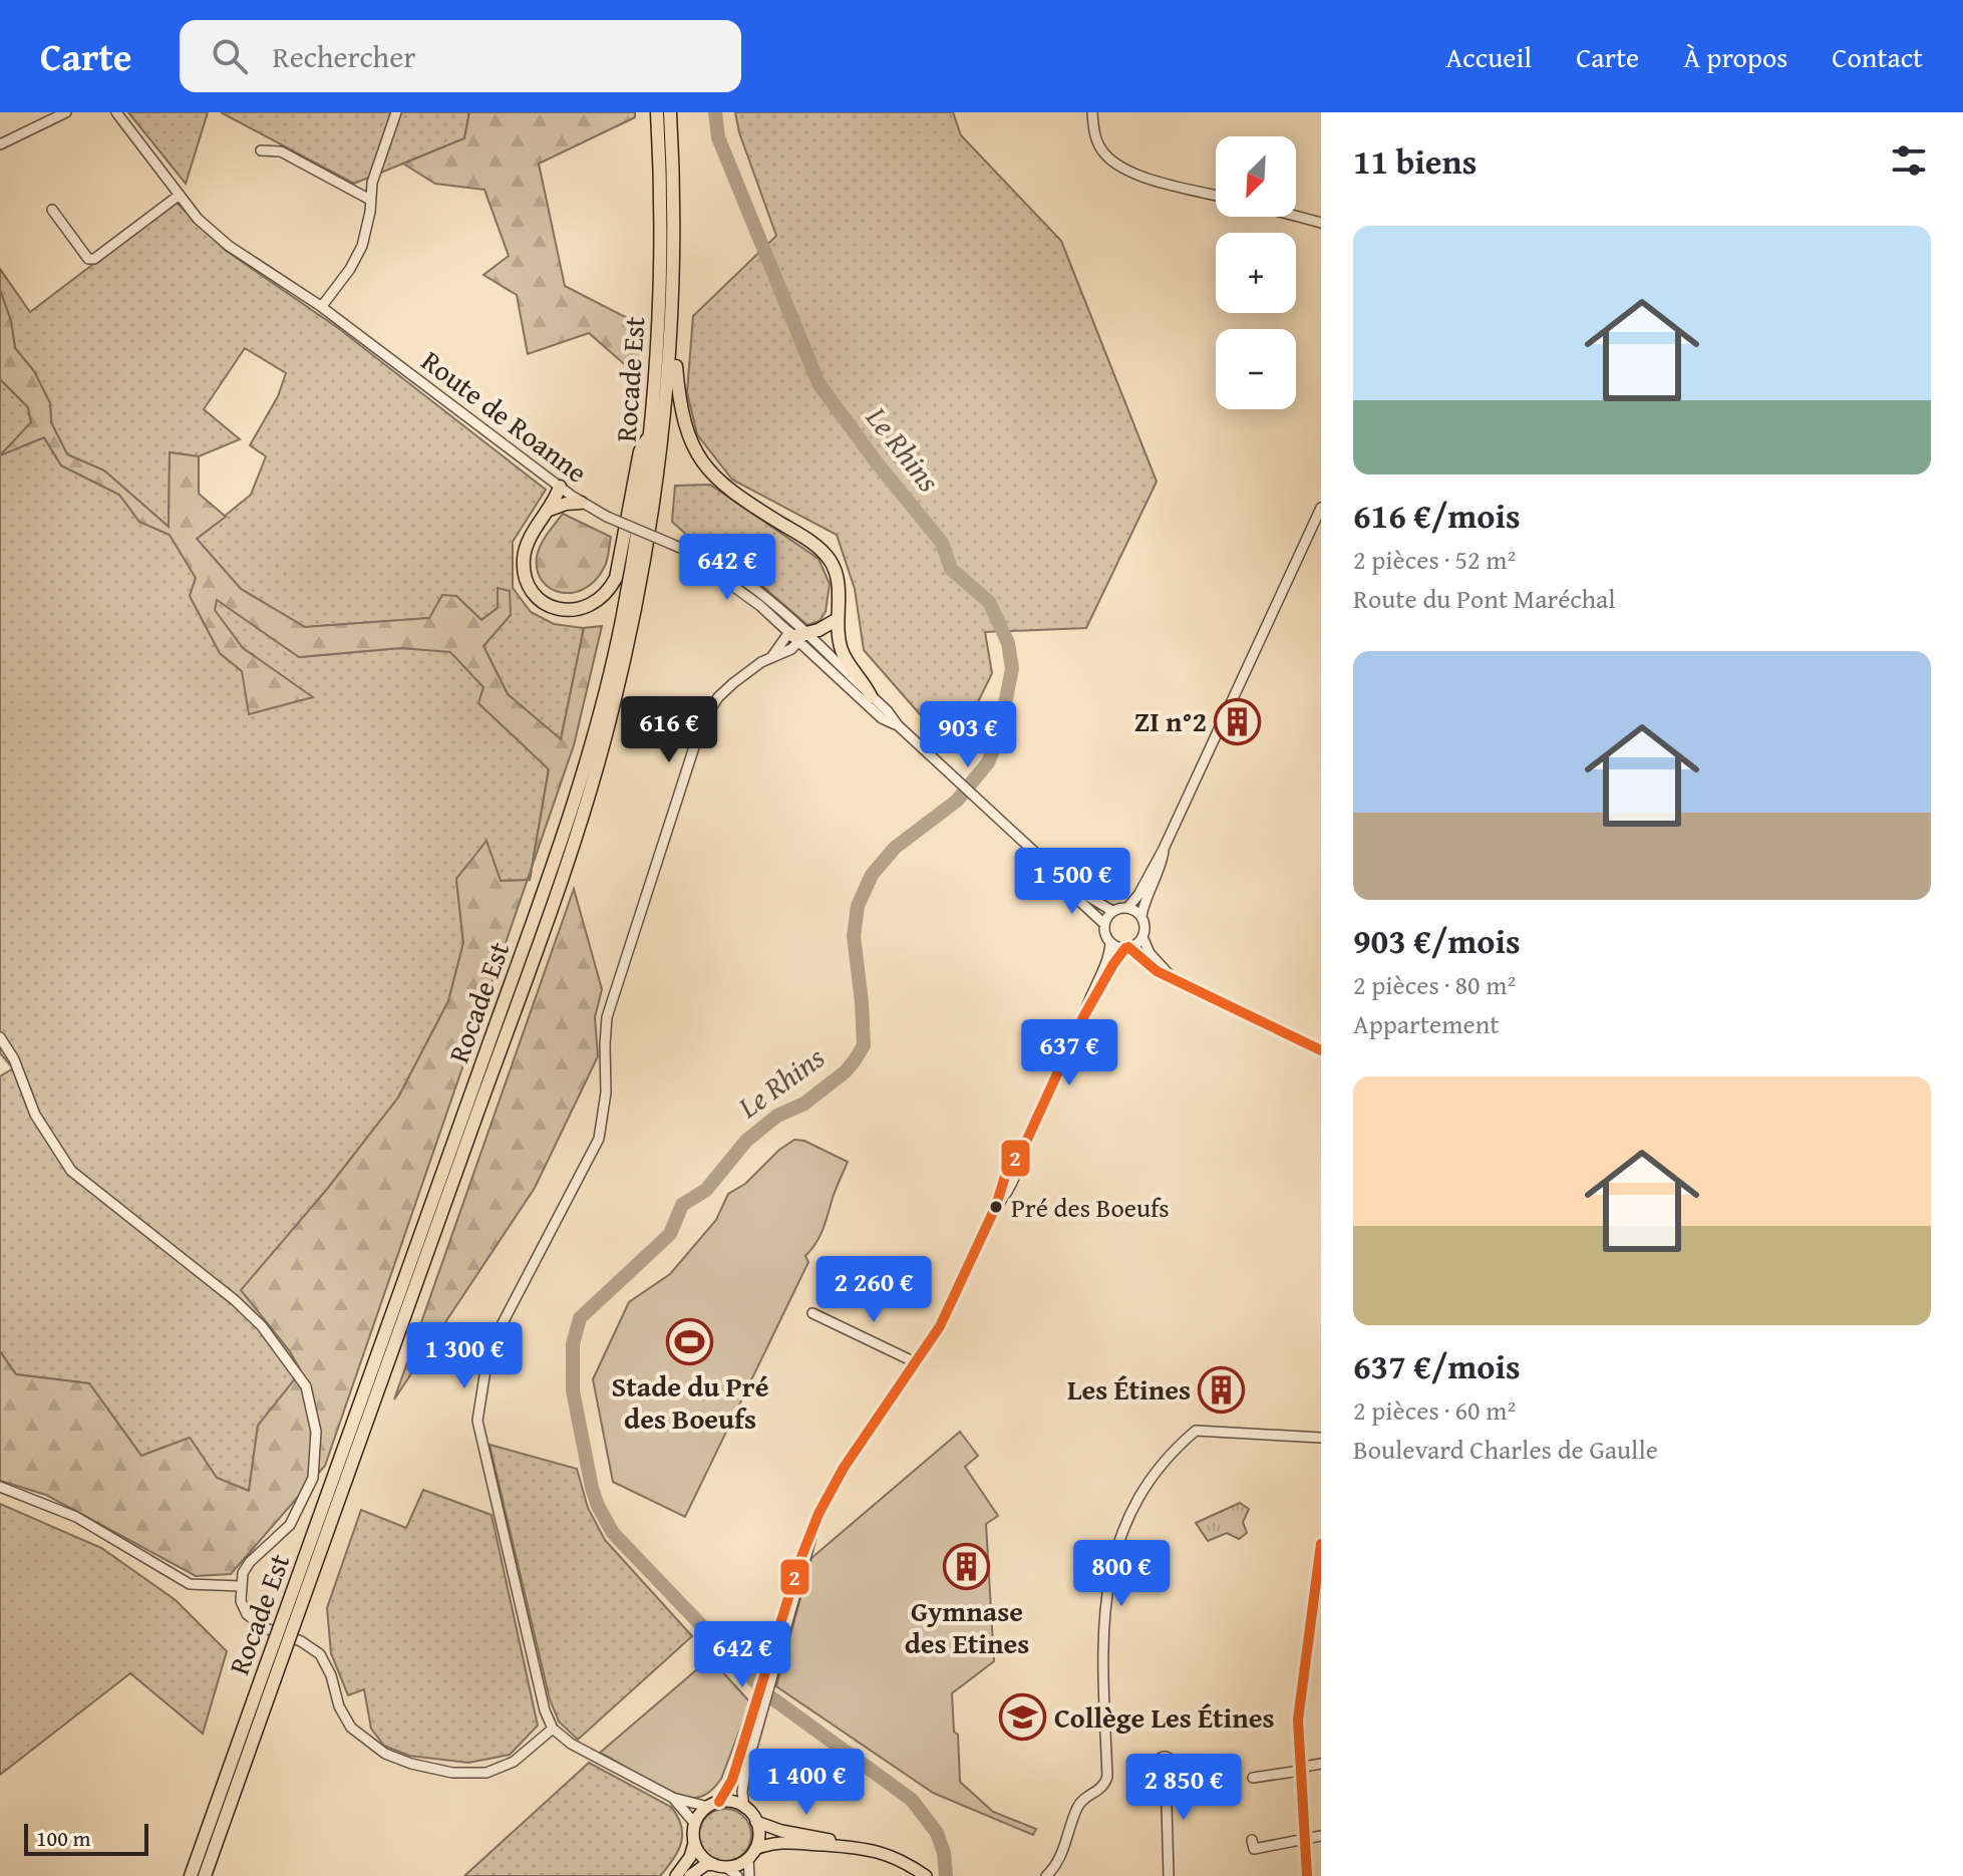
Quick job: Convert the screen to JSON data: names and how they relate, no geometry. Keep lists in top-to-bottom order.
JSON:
{
  "streets": {
    "highway": ["Rocade Est"],
    "street": ["Route de Roanne"]
  },
  "water": ["Le Rhins"],
  "places": {
    "building": ["ZI n°2", "Les Étines", "Gymnase des Etines"],
    "other": ["Pré des Boeufs"],
    "sports": ["Stade du Pré des Boeufs"],
    "school or university": ["Collège Les Étines"]
  },
  "lines": ["transit line 2"],
  "scale_bar": "100 m",
  "north": "bottom left",
  "page": {
    "header": "Carte",
    "search": "Rechercher",
    "nav": [
      "Accueil",
      "Carte",
      "À propos",
      "Contact"
    ],
    "heading": "11 biens",
    "map_buttons": ["+", "−"],
    "list": [
      {
        "name": "616 €/mois",
        "note": "2 pièces · 52 m² · Route du Pont Maréchal"
      },
      {
        "name": "903 €/mois",
        "note": "2 pièces · 80 m² · Appartement"
      },
      {
        "name": "637 €/mois",
        "note": "2 pièces · 60 m² · Boulevard Charles de Gaulle"
      }
    ],
    "price": [
      "642 €",
      "616 €",
      "903 €",
      "1 500 €",
      "637 €",
      "2 260 €",
      "1 300 €",
      "800 €",
      "642 €",
      "1 400 €",
      "2 850 €"
    ],
    "scale": "100 m"
  }
}
